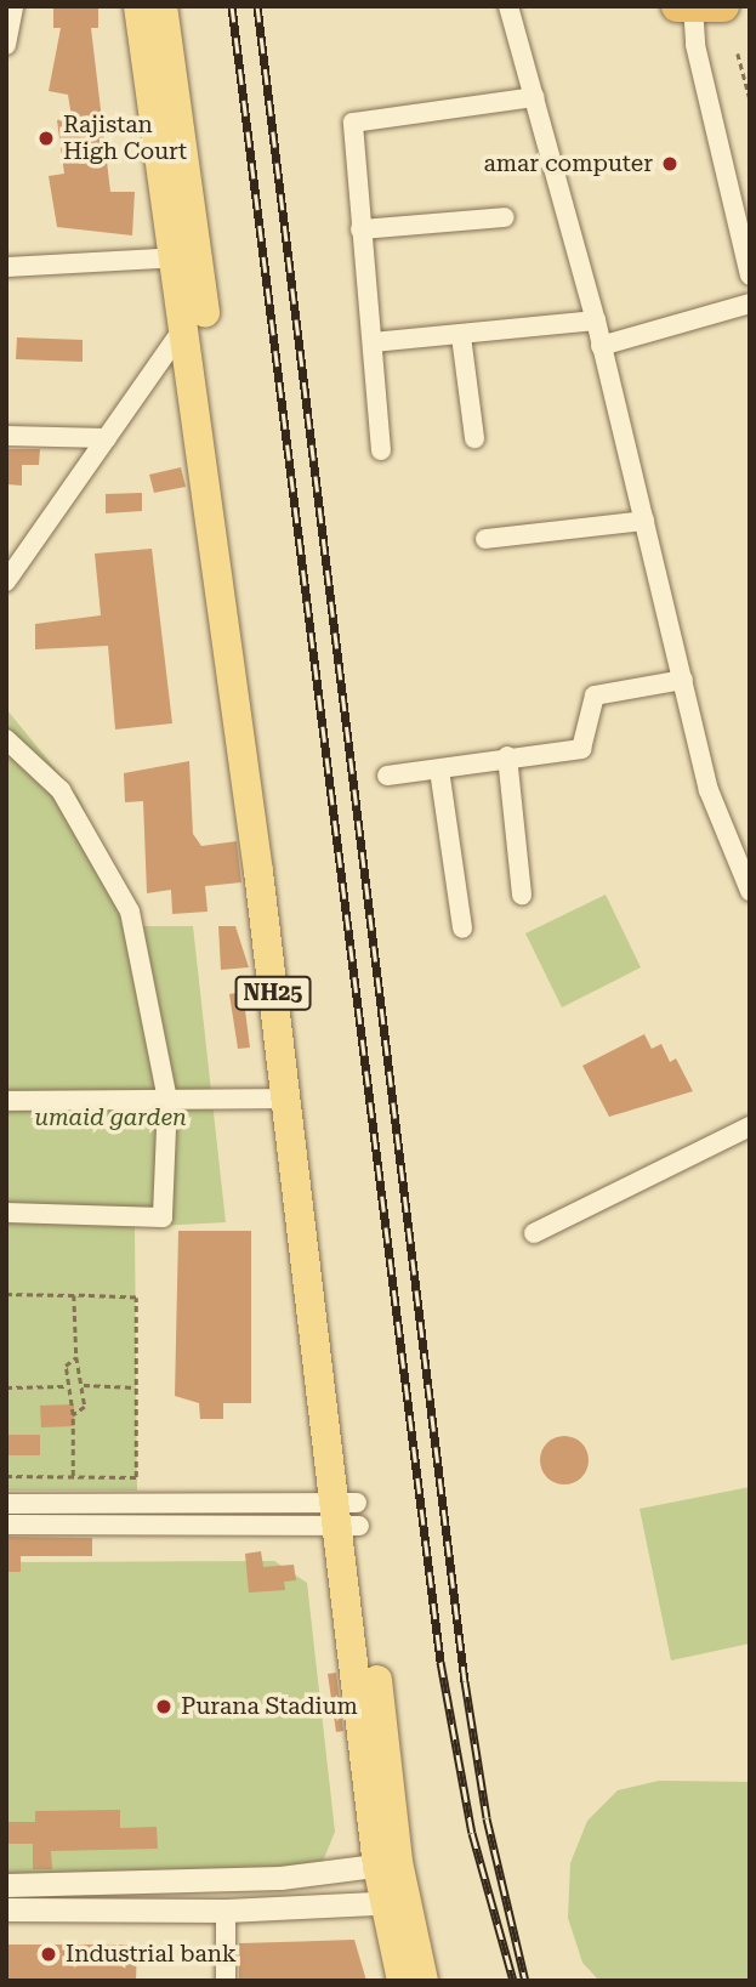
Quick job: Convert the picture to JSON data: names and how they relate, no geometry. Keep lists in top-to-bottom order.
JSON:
{
  "streets": {
    "main road": ["NH25"]
  },
  "parks": ["umaid garden"],
  "places": [
    "Rajistan High Court",
    "amar computer",
    "Purana Stadium",
    "Industrial bank"
  ]
}
